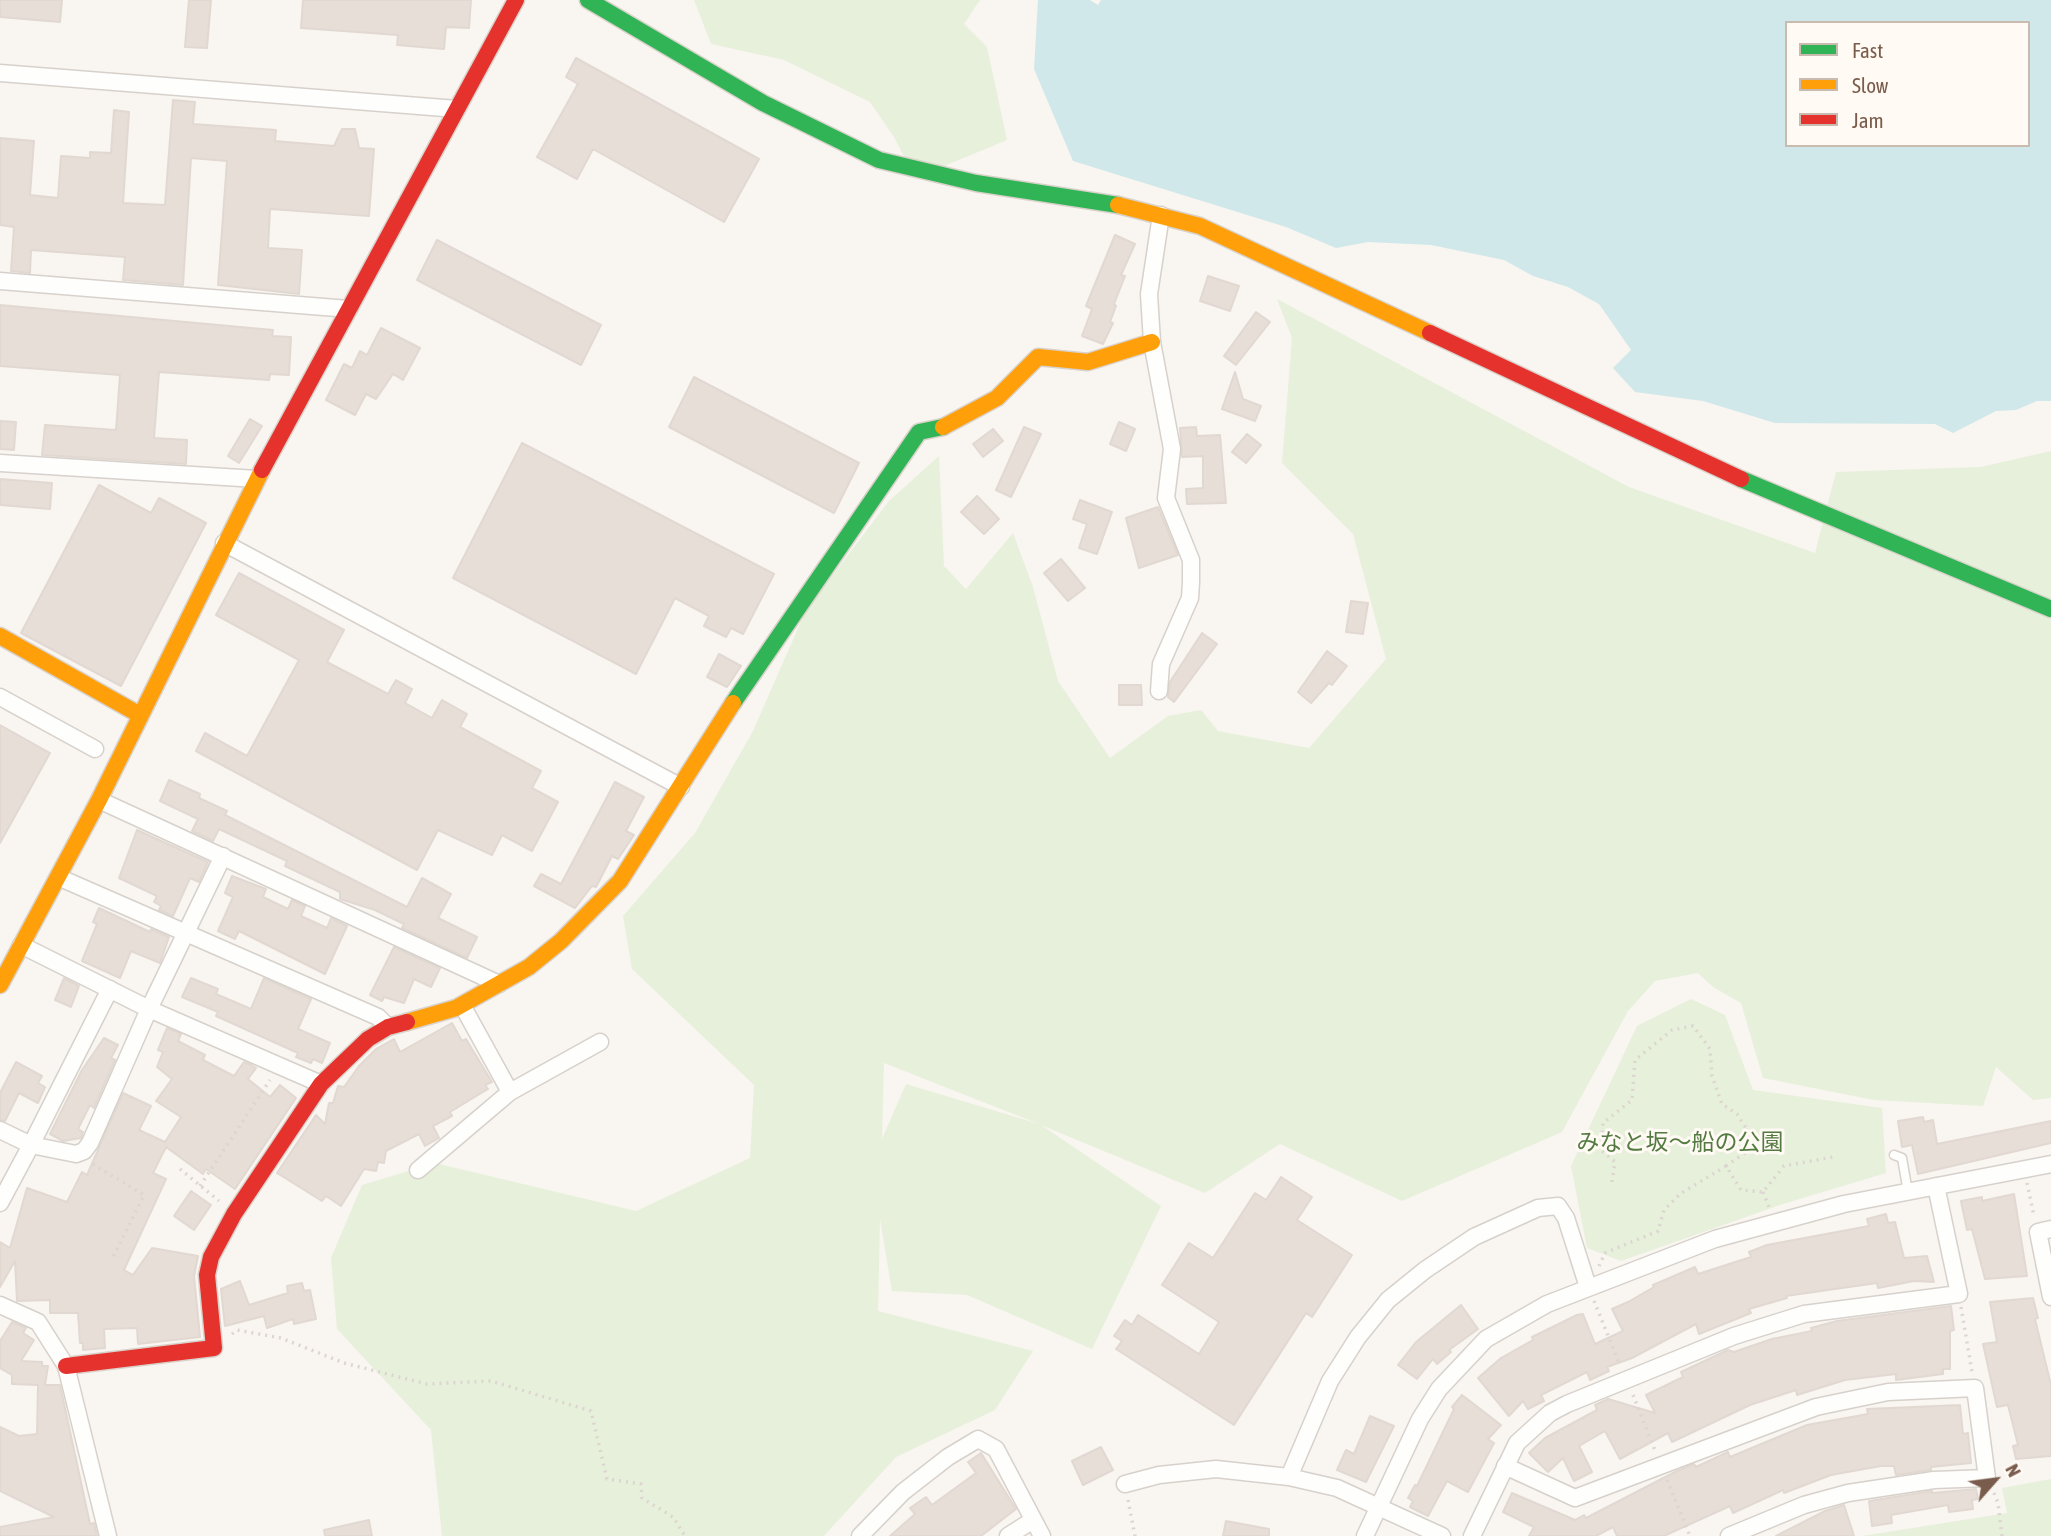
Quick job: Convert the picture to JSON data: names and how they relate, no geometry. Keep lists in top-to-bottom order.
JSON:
{
  "parks": ["みなと坂〜船の公園"],
  "legend": ["Fast", "Slow", "Jam"],
  "north": "top right"
}
